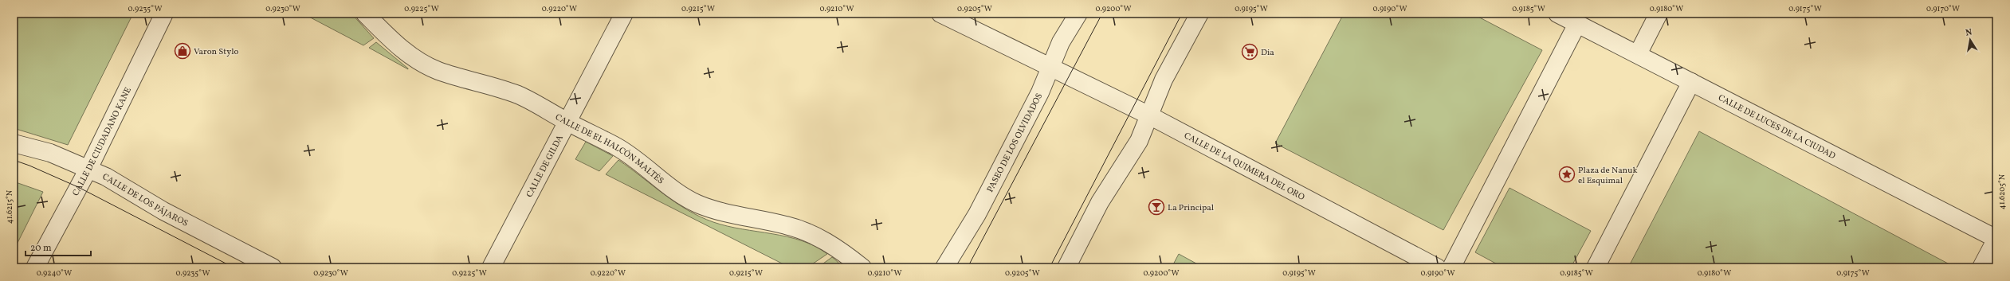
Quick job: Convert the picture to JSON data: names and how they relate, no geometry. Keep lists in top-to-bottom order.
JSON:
{
  "streets": {
    "street": [
      "CALLE DE LUCES DE LA CIUDAD",
      "CALLE DE CIUDADANO KANE",
      "PASEO DE LOS OLVIDADOS",
      "CALLE DE EL HALCÓN MALTÉS",
      "CALLE DE GILDA",
      "CALLE DE LA QUIMERA DEL ORO",
      "CALLE DE LOS PÁJAROS"
    ]
  },
  "crossings": [
    ["CALLE DE CIUDADANO KANE", "CALLE DE LOS PÁJAROS"],
    ["PASEO DE LOS OLVIDADOS", "CALLE DE LA QUIMERA DEL ORO"],
    ["CALLE DE EL HALCÓN MALTÉS", "CALLE DE GILDA"]
  ],
  "places": {
    "shop": ["Varon Stylo"],
    "supermarket": ["Dia"],
    "place": ["Plaza de Nanuk el Esquimal"],
    "bar": ["La Principal"]
  },
  "scale_bar": "20 m",
  "north": "top",
  "coordinates": [
    "0.9235°W",
    "0.9230°W",
    "0.9225°W",
    "0.9220°W",
    "0.9215°W",
    "0.9210°W",
    "0.9205°W",
    "0.9200°W",
    "0.9195°W",
    "0.9190°W",
    "0.9185°W",
    "0.9180°W",
    "0.9175°W",
    "0.9170°W",
    "41.6205°N",
    "41.6215°N",
    "0.9240°W"
  ]
}
